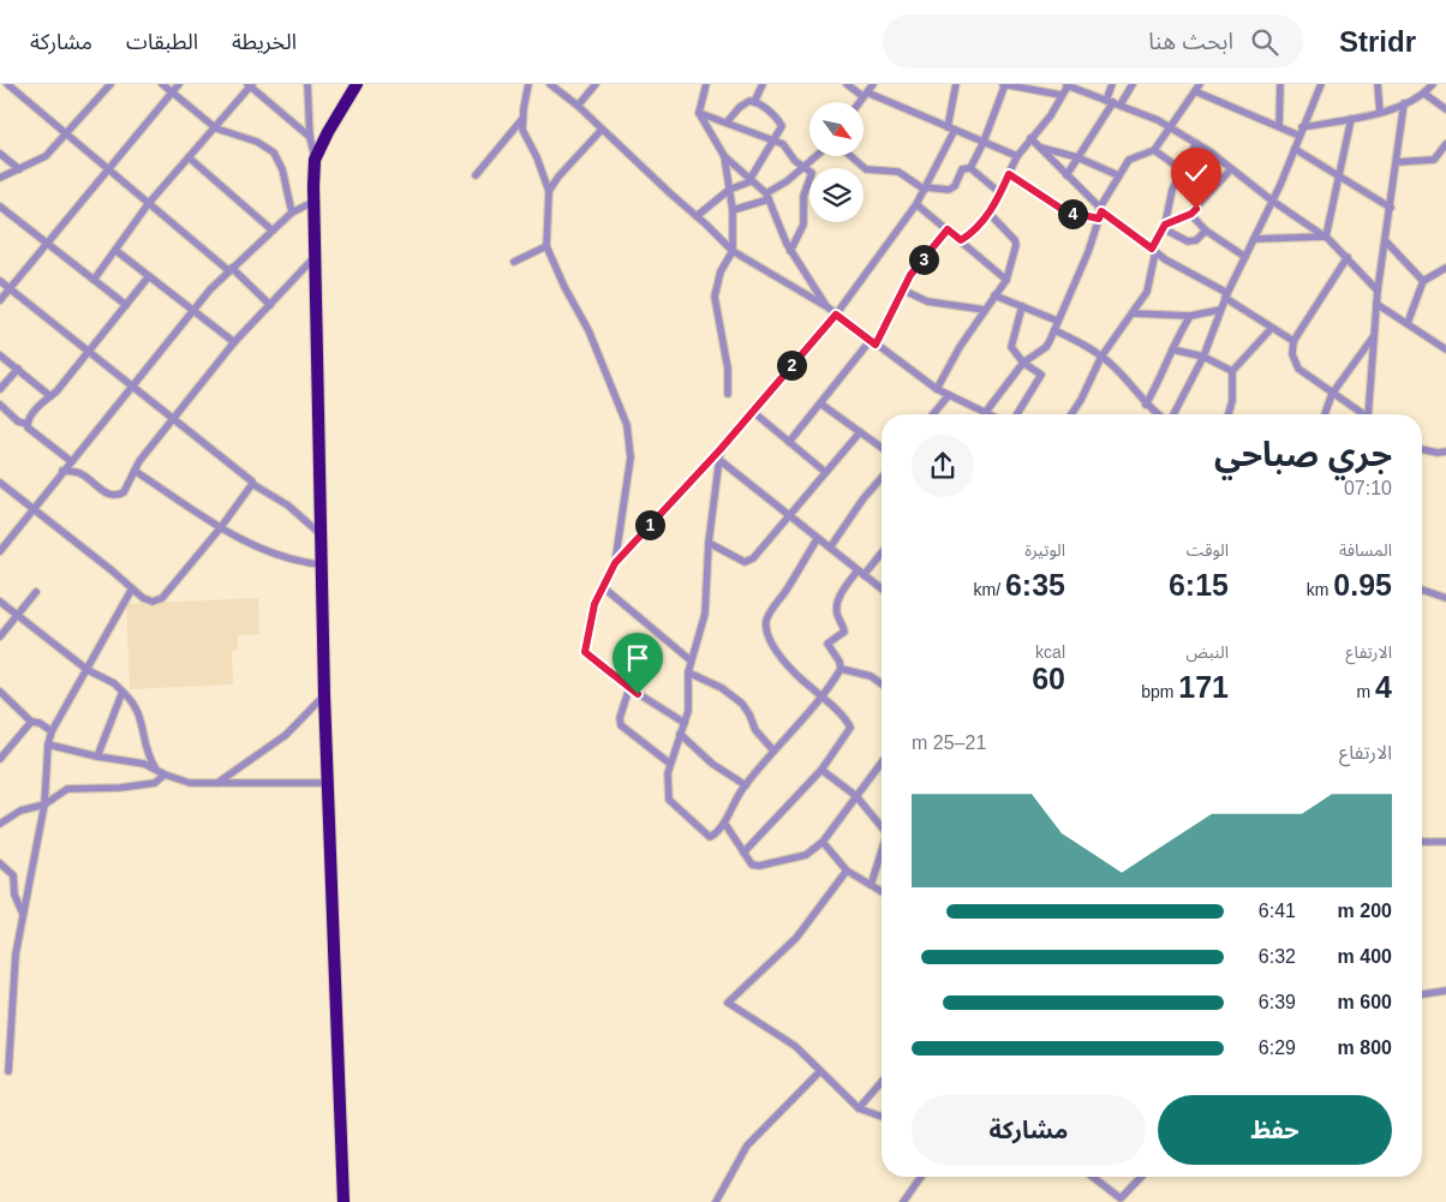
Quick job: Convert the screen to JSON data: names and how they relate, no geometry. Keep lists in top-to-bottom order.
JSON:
{
  "north": "bottom right",
  "page": {
    "header": "Stridr",
    "search": "ابحث هنا",
    "nav": ["الخريطة", "الطبقات", "مشاركة"],
    "pins": [
      "4",
      "3",
      "2",
      "1"
    ],
    "heading": ["جري صباحي", "07:10"],
    "stats": [
      ["المسافة", "0.95 km"],
      ["الوقت", "6:15"],
      ["الوتيرة", "6:35 /km"],
      ["الارتفاع", "4 m"],
      ["النبض", "171 bpm"],
      ["kcal", "60"]
    ],
    "chart": ["الارتفاع", "21–25 m"],
    "list": [
      {
        "name": "200 m",
        "note": "6:41"
      },
      {
        "name": "400 m",
        "note": "6:32"
      },
      {
        "name": "600 m",
        "note": "6:39"
      },
      {
        "name": "800 m",
        "note": "6:29"
      }
    ],
    "buttons": ["حفظ", "مشاركة"]
  }
}
